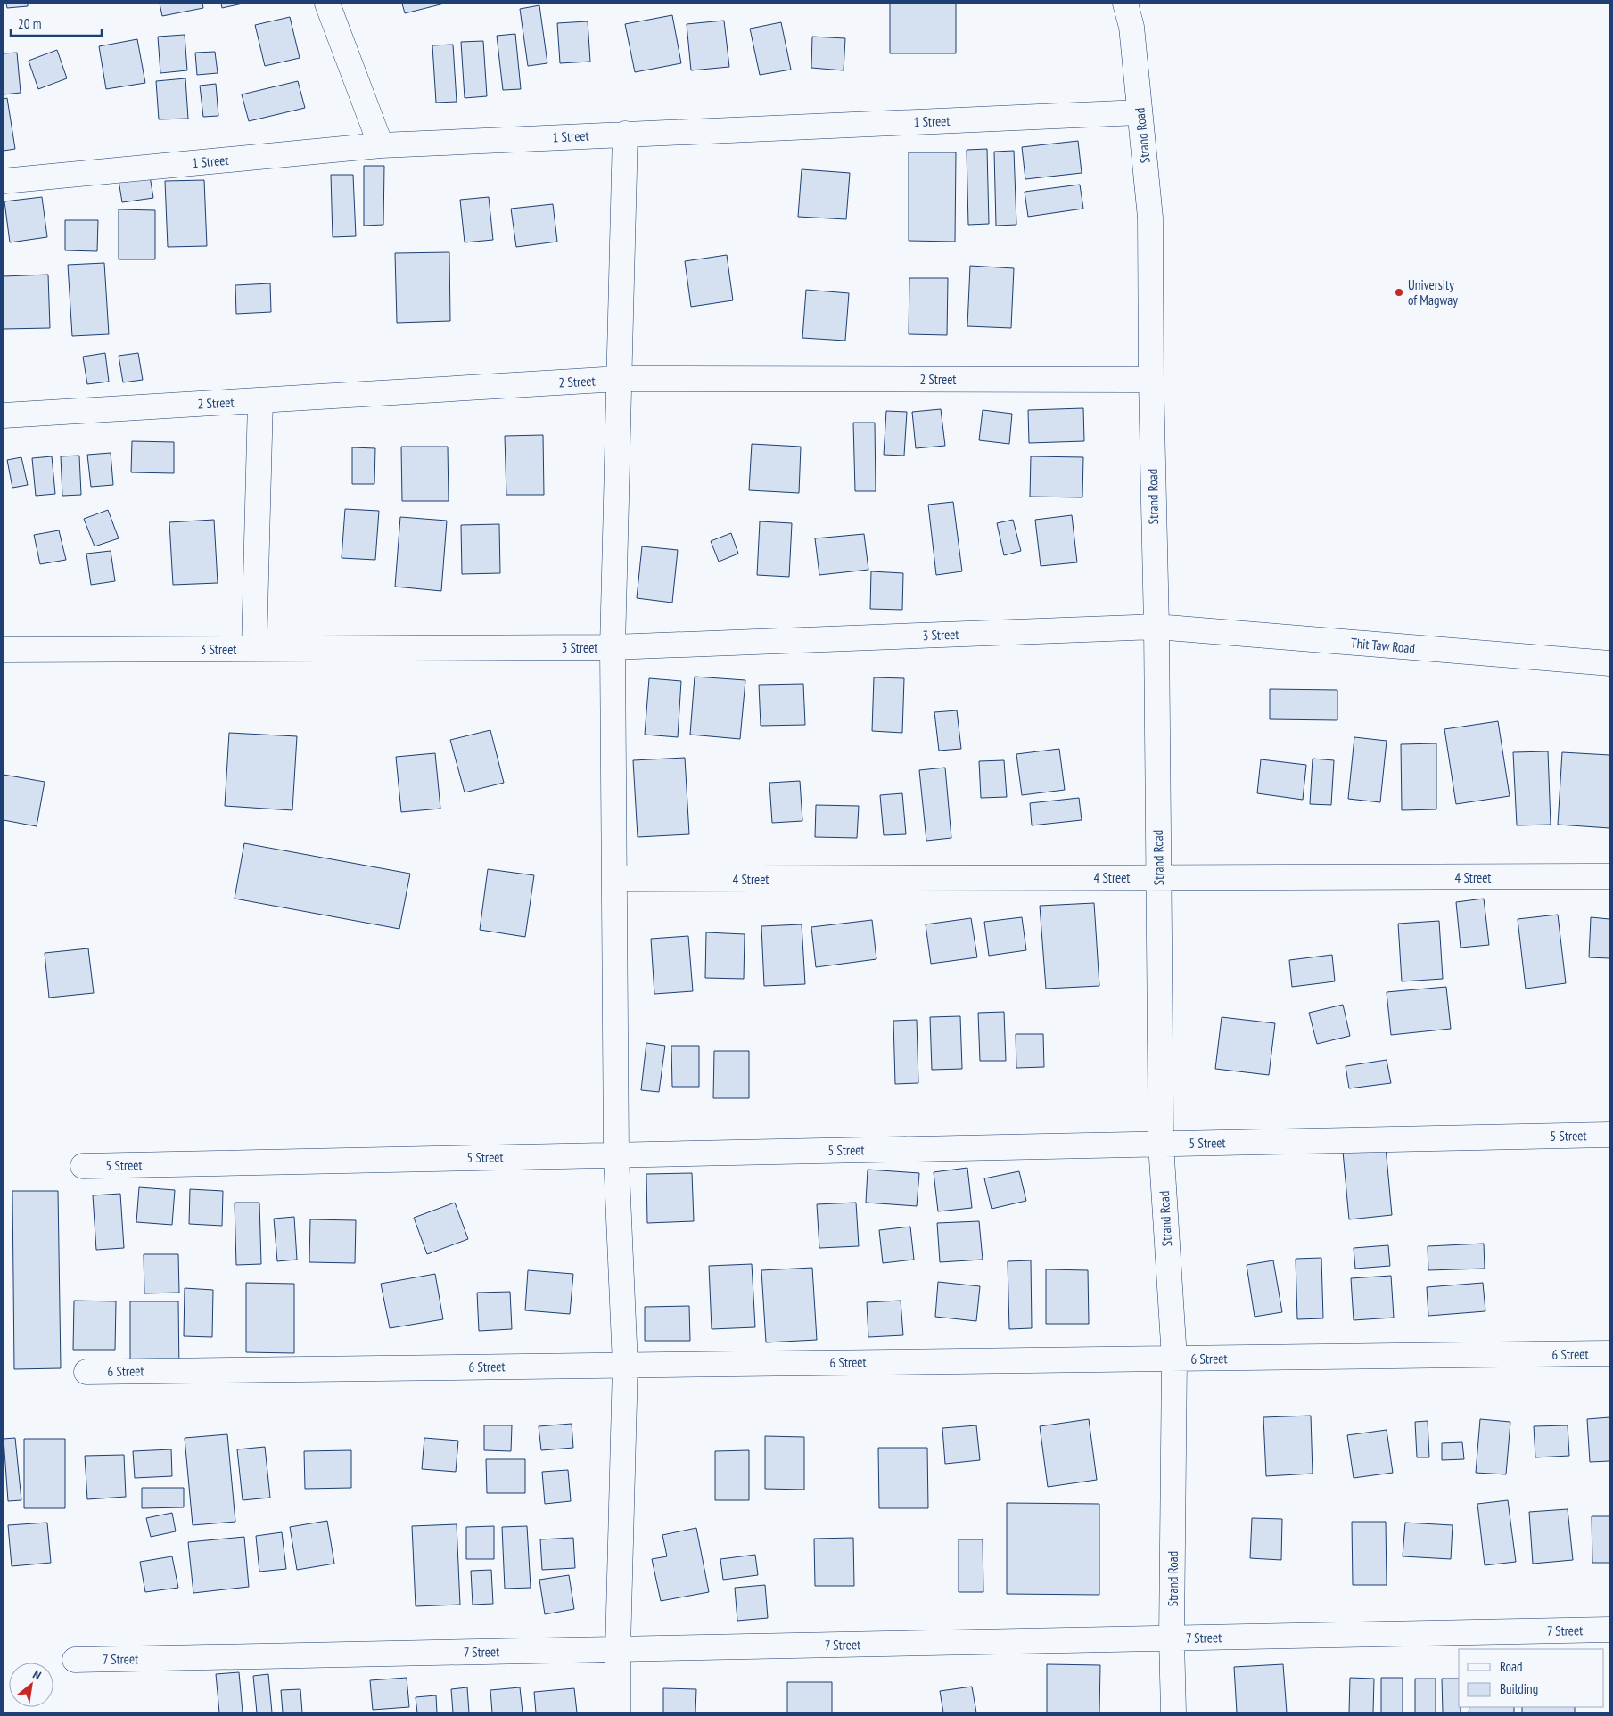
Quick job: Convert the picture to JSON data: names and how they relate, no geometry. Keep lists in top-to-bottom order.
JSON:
{
  "streets": {
    "street": [
      "1 Street",
      "Strand Road",
      "2 Street",
      "3 Street",
      "Thit Taw Road",
      "4 Street",
      "5 Street",
      "6 Street",
      "7 Street"
    ]
  },
  "crossings": [
    ["1 Street", "Strand Road"],
    ["Strand Road", "2 Street"],
    ["Strand Road", "3 Street"],
    ["Strand Road", "Thit Taw Road"],
    ["Strand Road", "4 Street"],
    ["Strand Road", "5 Street"],
    ["Strand Road", "6 Street"],
    ["Strand Road", "7 Street"],
    ["3 Street", "Thit Taw Road"]
  ],
  "places": ["University of Magway"],
  "legend": ["Road", "Building"],
  "scale_bar": "20 m",
  "north": "top right"
}
